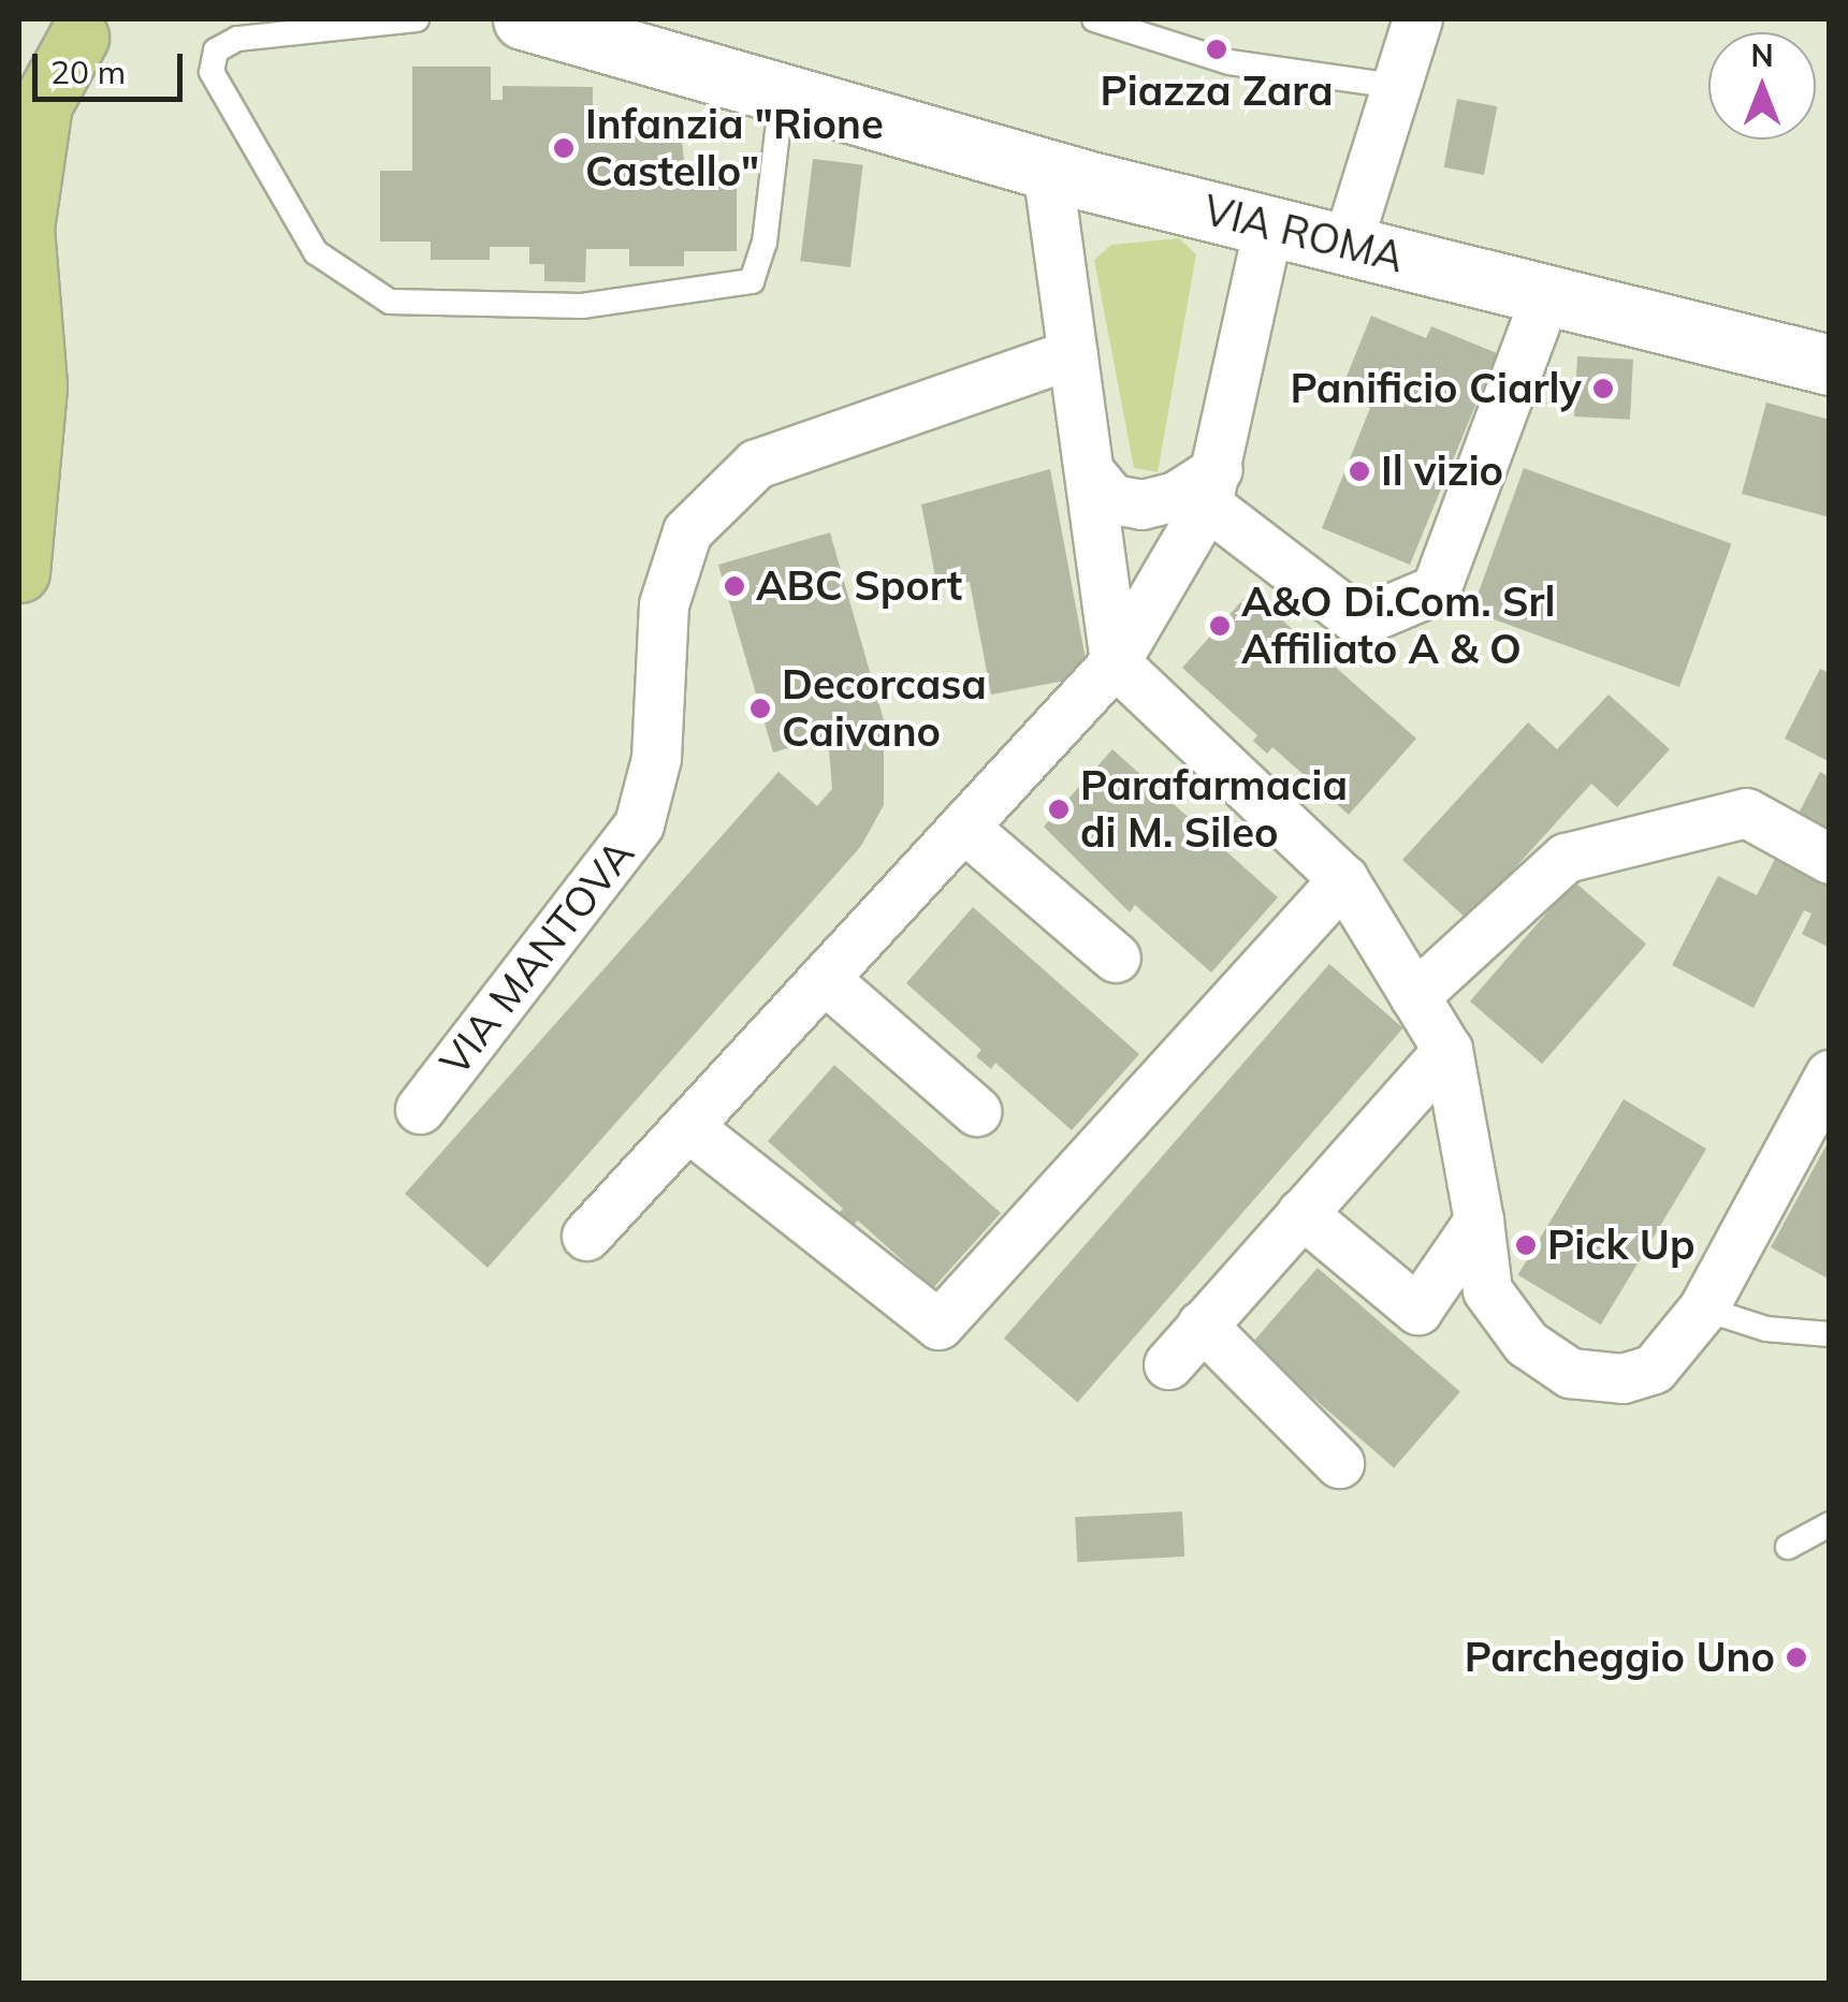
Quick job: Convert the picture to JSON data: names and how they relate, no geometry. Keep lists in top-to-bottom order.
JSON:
{
  "streets": {
    "street": ["VIA ROMA", "VIA MANTOVA"]
  },
  "places": [
    "Piazza Zara",
    "Infanzia \"Rione Castello\"",
    "Panificio Ciarly",
    "Il vizio",
    "ABC Sport",
    "A&O Di.Com. Srl Affiliato A & O",
    "Decorcasa Caivano",
    "Parafarmacia di M. Sileo",
    "Pick Up",
    "Parcheggio Uno"
  ],
  "scale_bar": "20 m",
  "north": "top"
}
